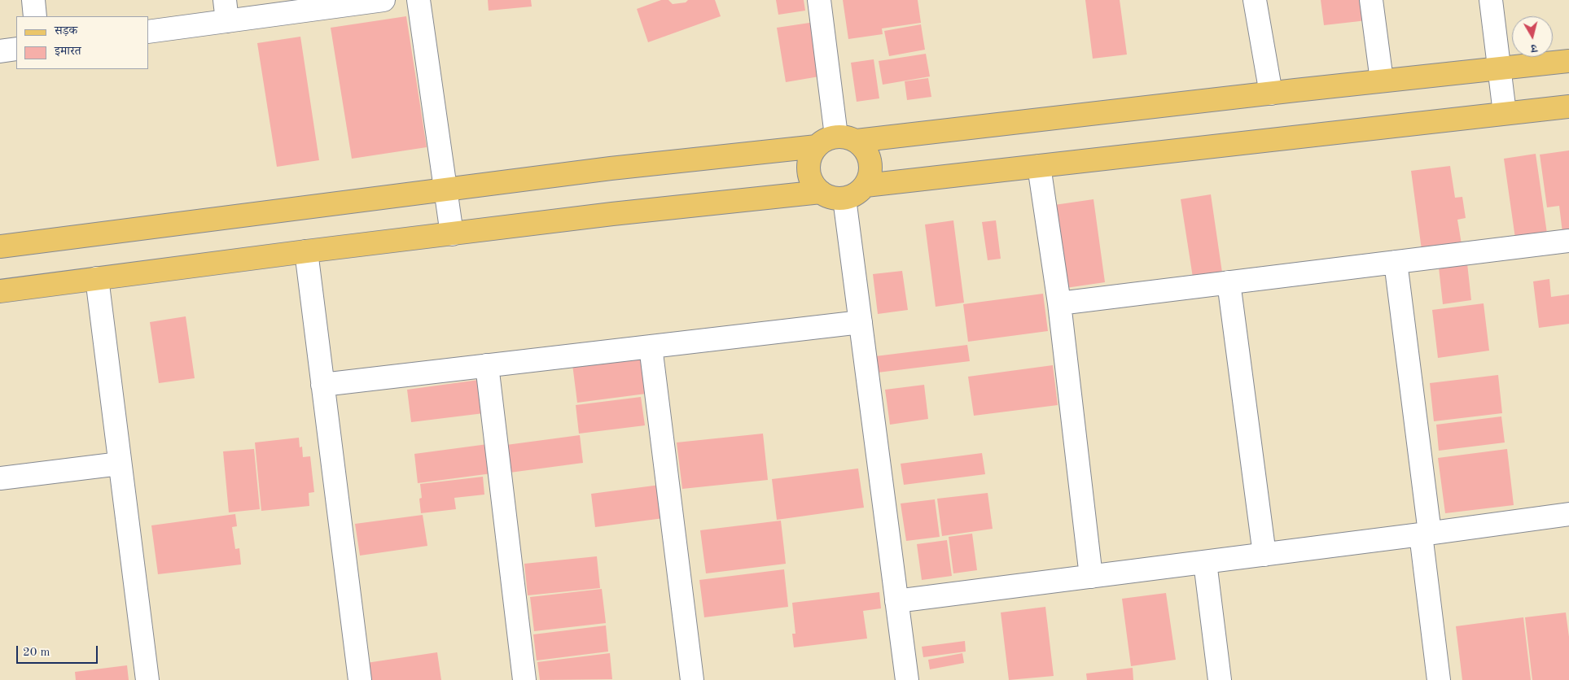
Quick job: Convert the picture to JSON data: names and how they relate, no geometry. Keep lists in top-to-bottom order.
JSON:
{
  "legend": ["सड़क", "इमारत"],
  "scale_bar": "20 m",
  "north": "bottom"
}
